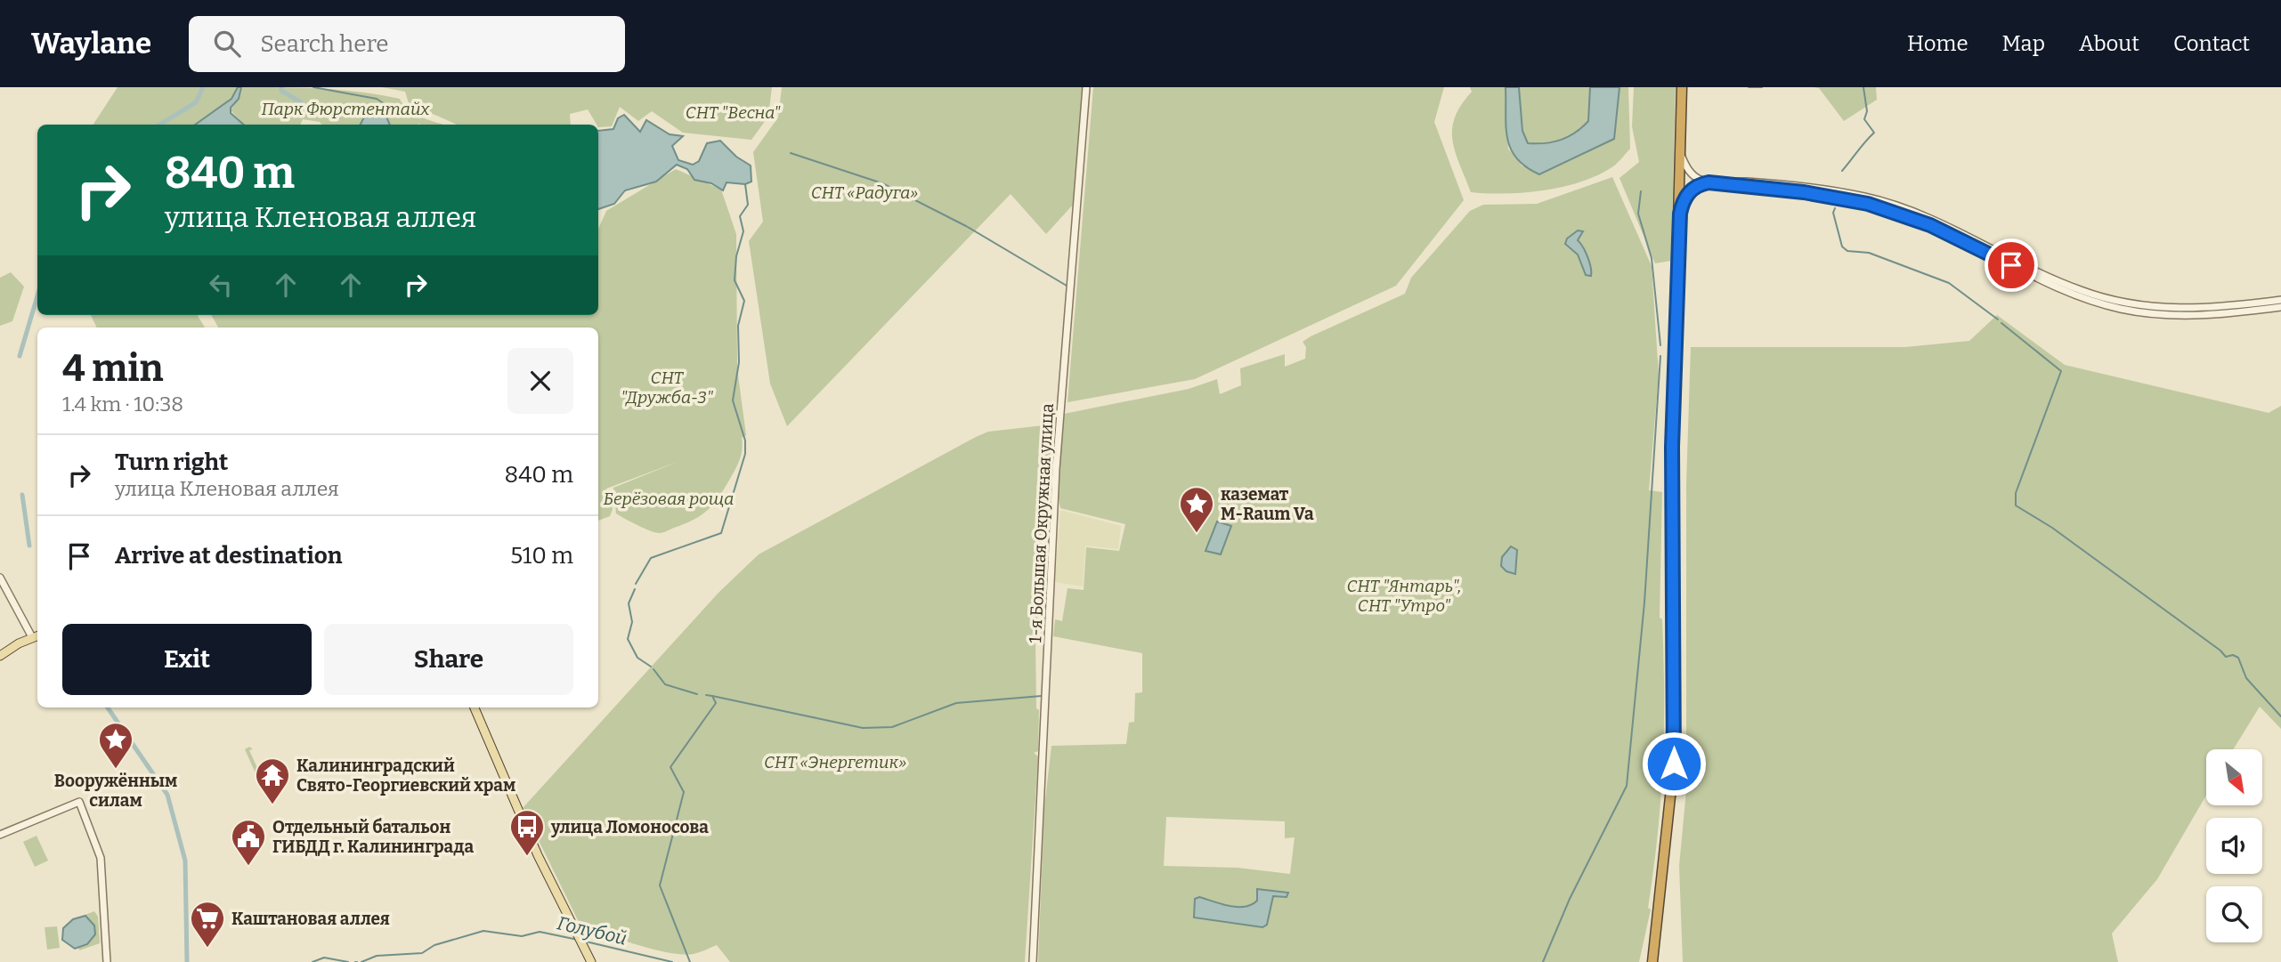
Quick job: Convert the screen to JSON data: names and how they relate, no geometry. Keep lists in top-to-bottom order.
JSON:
{
  "streets": {
    "street": ["1-я Большая Окружная улица"]
  },
  "water": ["Голубой"],
  "parks": [
    "Парк Фюрстентайх",
    "СНТ \"Весна\"",
    "СНТ «Радуга»",
    "СНТ \"Дружба-3\"",
    "Берёзовая роща",
    "СНТ \"Янтарь\", СНТ \"Утро\"",
    "СНТ «Энергетик»"
  ],
  "places": {
    "place": ["каземат M-Raum Va", "Вооружённым силам"],
    "temple": ["Калининградский Свято-Георгиевский храм"],
    "bus stop": ["улица Ломоносова"],
    "public building": ["Отдельный батальон ГИБДД г. Калининграда"],
    "supermarket": ["Каштановая аллея"]
  },
  "north": "bottom right",
  "page": {
    "header": "Waylane",
    "search": "Search here",
    "nav": [
      "Home",
      "Map",
      "About",
      "Contact"
    ],
    "turn": ["840 m", "улица Кленовая аллея"],
    "heading": ["4 min", "1.4 km · 10:38"],
    "list": [
      {
        "name": "Turn right",
        "note": "улица Кленовая аллея",
        "value": "840 m"
      },
      {
        "name": "Arrive at destination",
        "value": "510 m"
      }
    ],
    "buttons": ["Exit", "Share"]
  }
}
